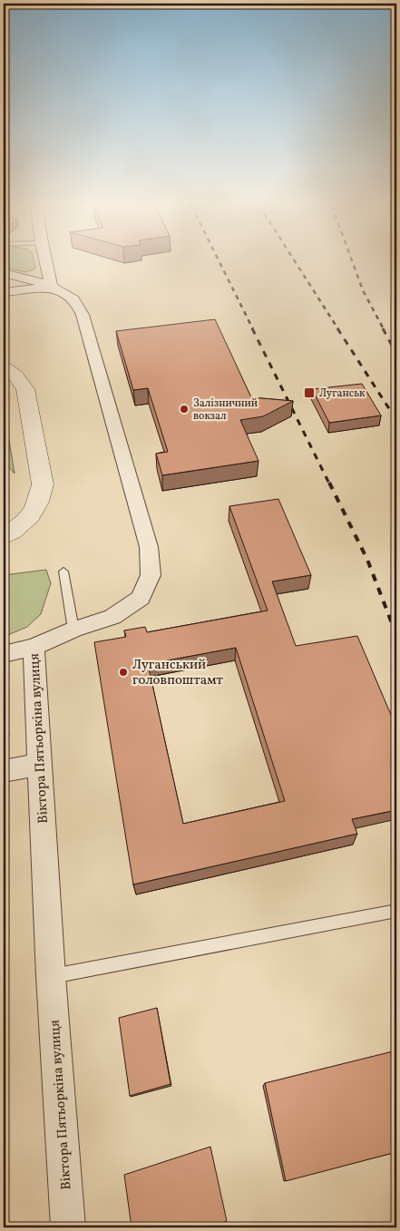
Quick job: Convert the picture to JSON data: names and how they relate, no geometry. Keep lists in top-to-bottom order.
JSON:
{
  "streets": {
    "street": ["Віктора Пятьоркіна вулиця"]
  },
  "places": {
    "transit": ["Луганськ"],
    "other": ["Залізничний вокзал", "Луганський головпоштамт"]
  }
}
